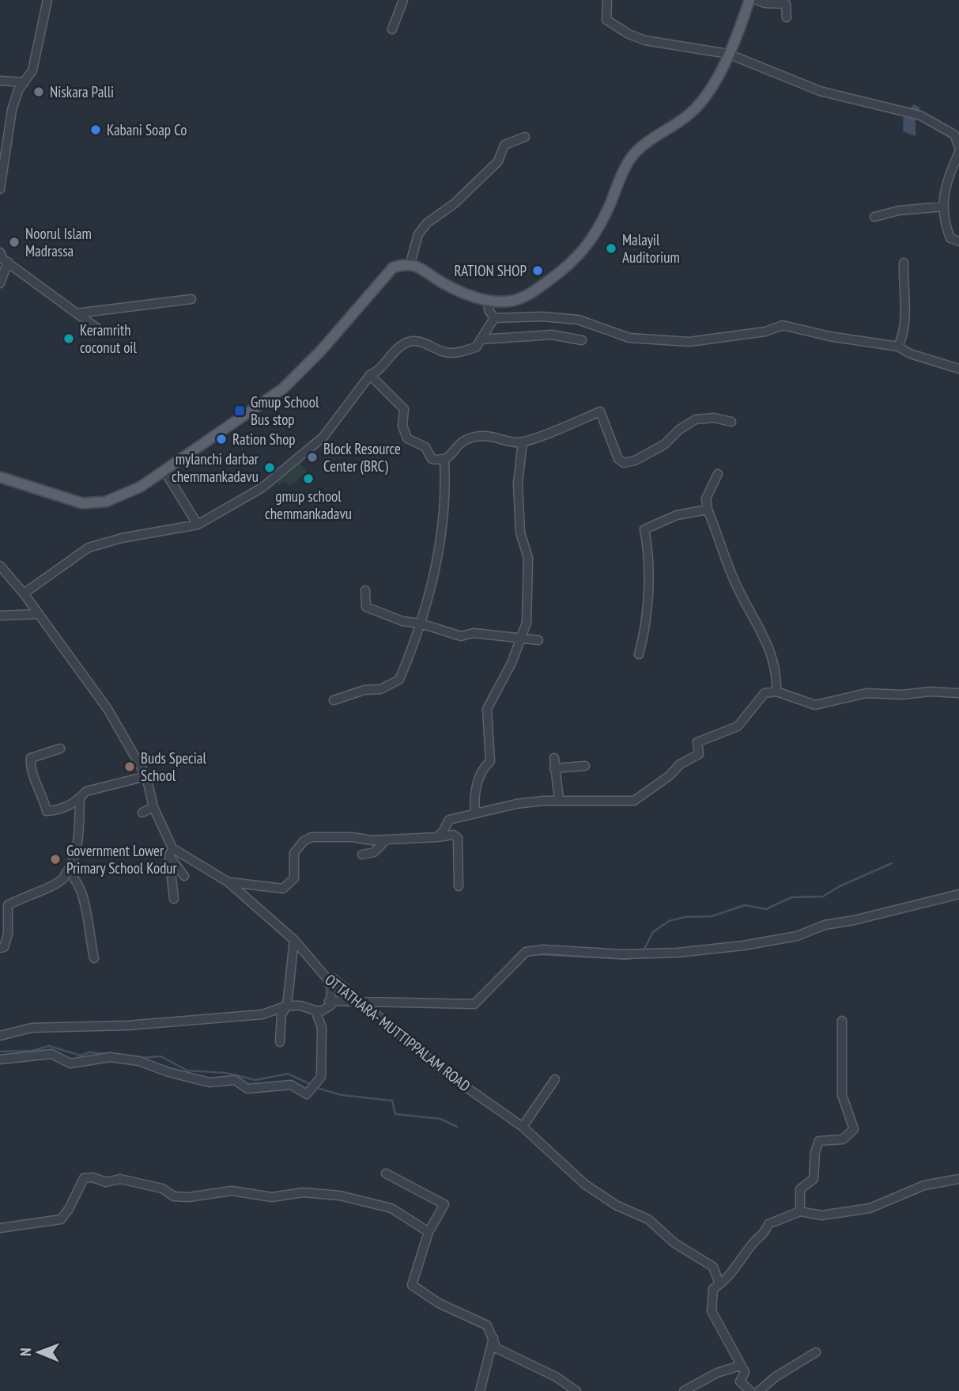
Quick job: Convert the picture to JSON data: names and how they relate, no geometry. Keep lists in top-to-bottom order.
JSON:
{
  "streets": {
    "street": ["OTTATHARA- MUTTIPPALAM ROAD"]
  },
  "places": {
    "other": [
      "Niskara Palli",
      "Kabani Soap Co",
      "Noorul Islam Madrassa",
      "Malayil Auditorium",
      "RATION SHOP",
      "Keramrith coconut oil",
      "Ration Shop",
      "Block Resource Center (BRC)",
      "mylanchi darbar chemmankadavu",
      "gmup school chemmankadavu",
      "Buds Special School",
      "Government Lower Primary School Kodur"
    ],
    "transit": ["Gmup School Bus stop"]
  },
  "north": "left"
}
